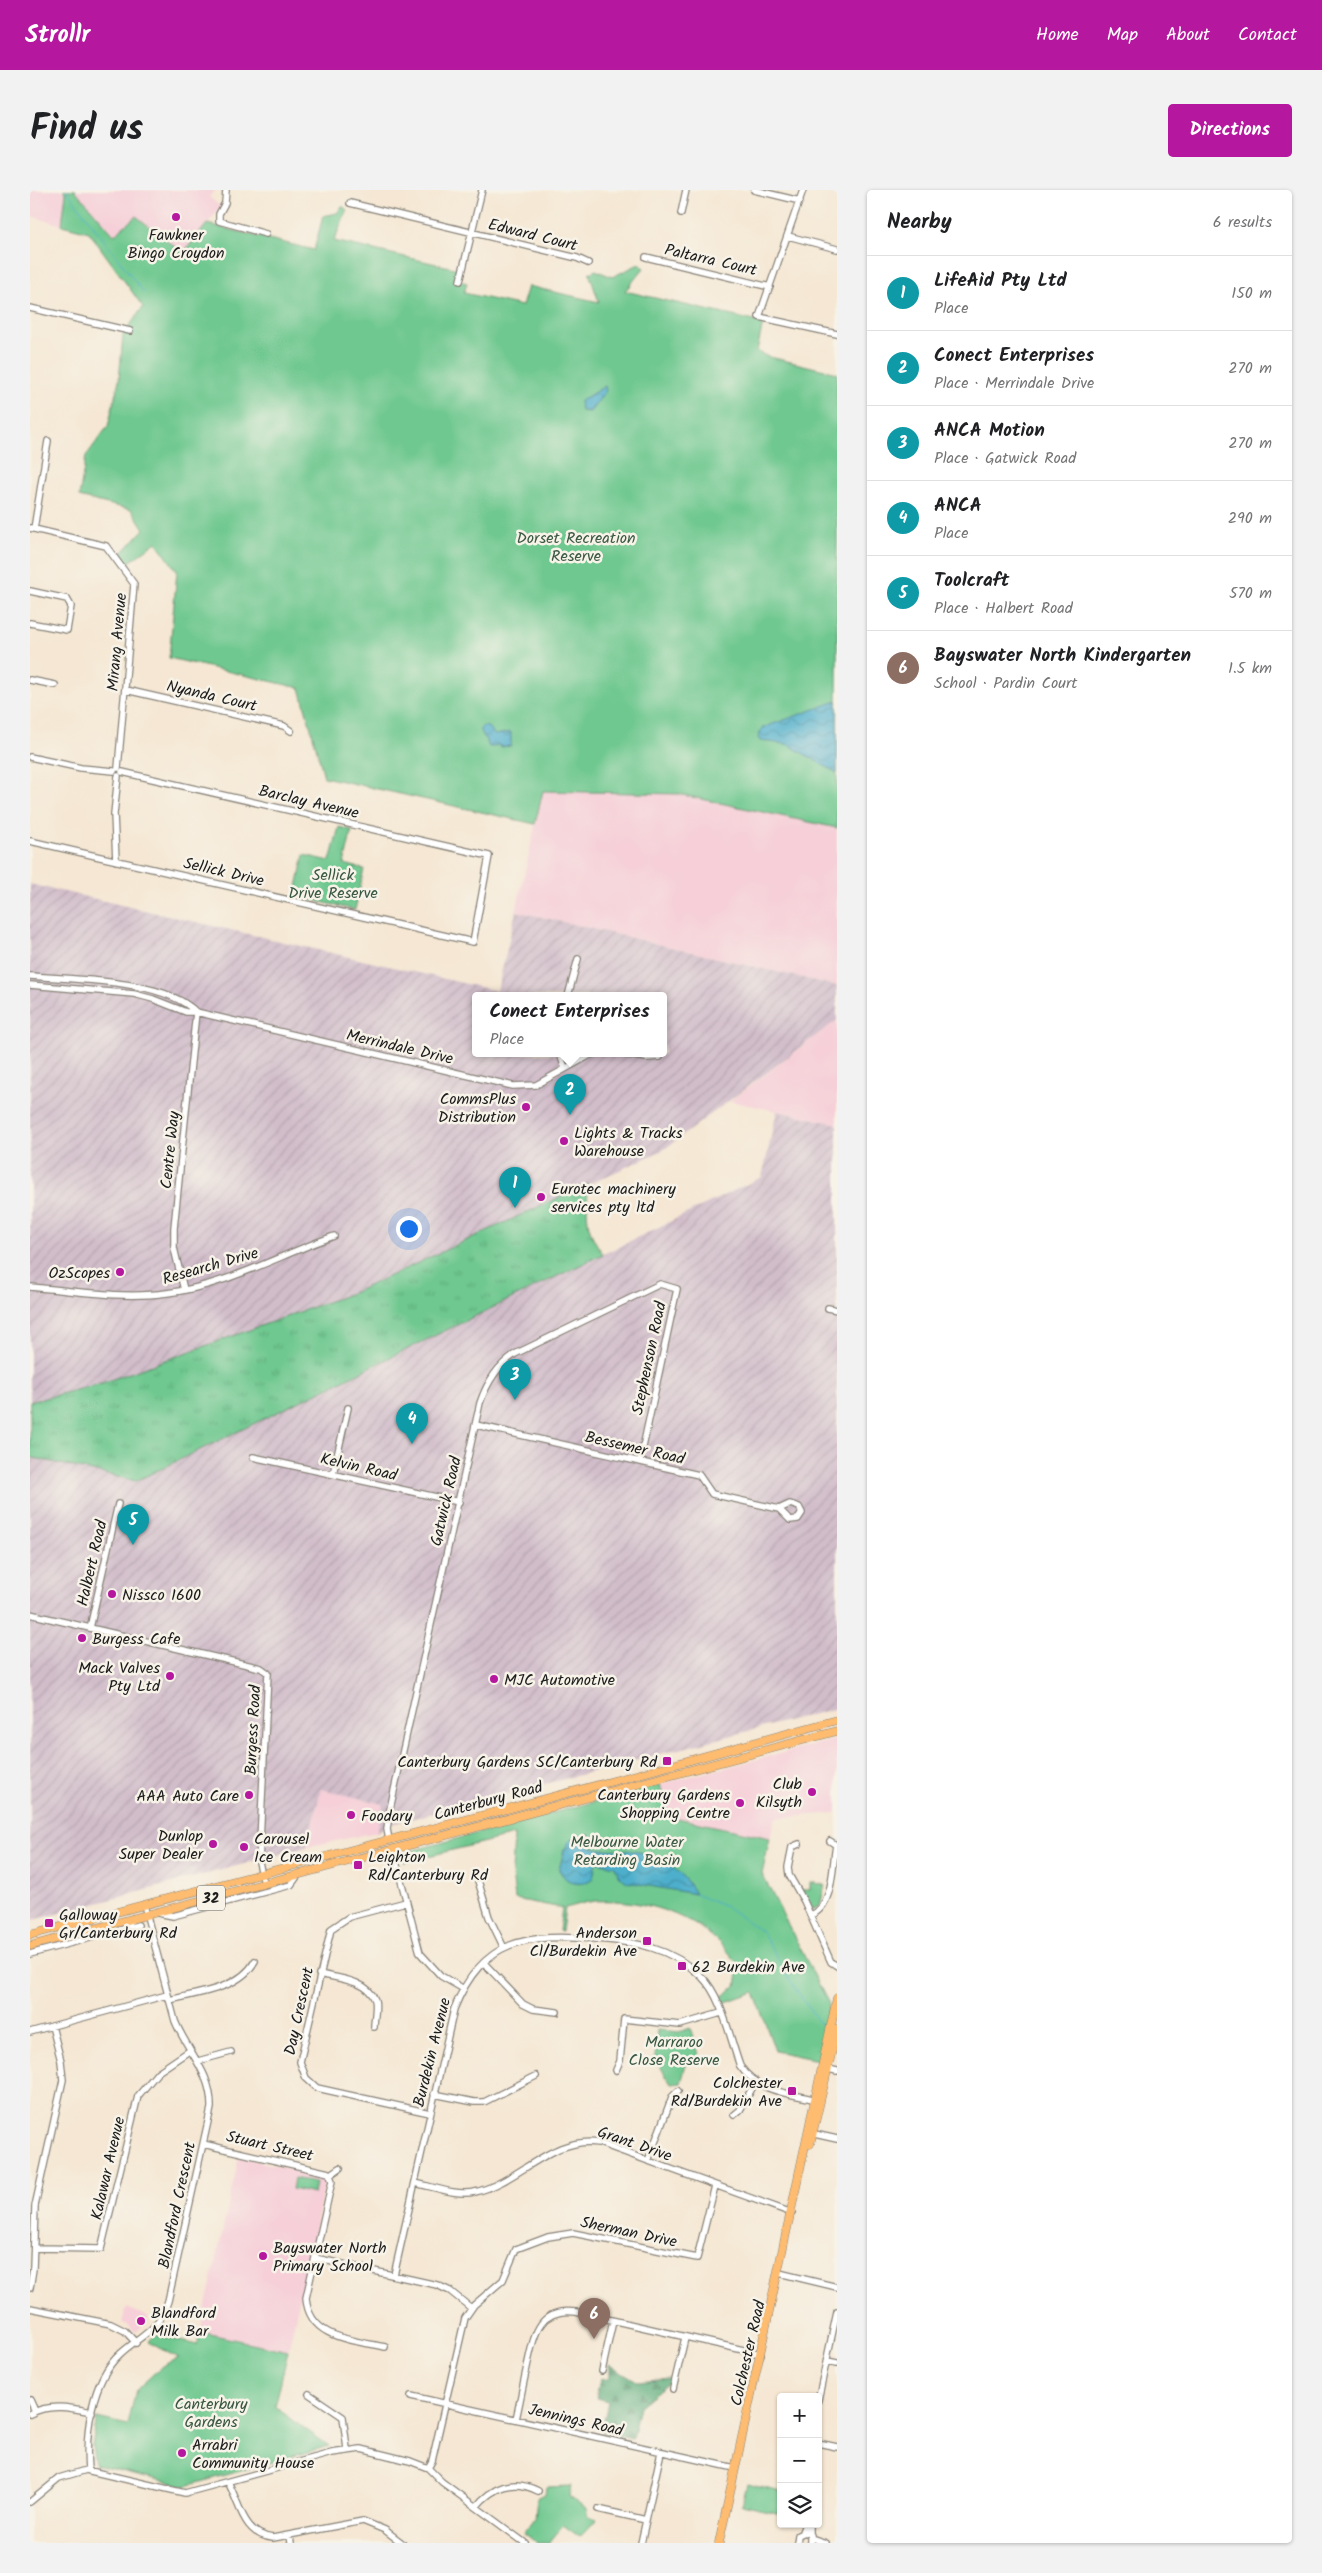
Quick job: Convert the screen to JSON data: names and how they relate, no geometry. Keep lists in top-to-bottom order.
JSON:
{
  "streets": {
    "main road": ["Canterbury Road", "32", "Colchester Road"],
    "street": [
      "Edward Court",
      "Paltarra Court",
      "Mirang Avenue",
      "Nyanda Court",
      "Barclay Avenue",
      "Sellick Drive",
      "Merrindale Drive",
      "Centre Way",
      "Research Drive",
      "Stephenson Road",
      "Bessemer Road",
      "Kelvin Road",
      "Gatwick Road",
      "Halbert Road",
      "Burgess Road",
      "Day Crescent",
      "Burdekin Avenue",
      "Grant Drive",
      "Stuart Street",
      "Kalawar Avenue",
      "Blandford Crescent",
      "Sherman Drive",
      "Jennings Road"
    ]
  },
  "crossings": [
    ["Mirang Avenue", "Nyanda Court"],
    ["Mirang Avenue", "Barclay Avenue"],
    ["Mirang Avenue", "Sellick Drive"],
    ["Barclay Avenue", "Sellick Drive"],
    ["Merrindale Drive", "Centre Way"],
    ["Centre Way", "Research Drive"],
    ["Stephenson Road", "Bessemer Road"],
    ["Stephenson Road", "Gatwick Road"],
    ["Bessemer Road", "Gatwick Road"],
    ["Kelvin Road", "Gatwick Road"],
    ["Gatwick Road", "Canterbury Road"],
    ["Halbert Road", "Burgess Road"],
    ["Burgess Road", "Canterbury Road"],
    ["Canterbury Road", "Blandford Crescent"],
    ["Day Crescent", "Burdekin Avenue"],
    ["Burdekin Avenue", "Grant Drive"],
    ["Grant Drive", "Sherman Drive"],
    ["Grant Drive", "Colchester Road"],
    ["Stuart Street", "Blandford Crescent"],
    ["Kalawar Avenue", "Blandford Crescent"],
    ["Sherman Drive", "Jennings Road"],
    ["Colchester Road", "Jennings Road"]
  ],
  "parks": [
    "Dorset Recreation Reserve",
    "Sellick Drive Reserve",
    "Melbourne Water Retarding Basin",
    "Marraroo Close Reserve",
    "Canterbury Gardens"
  ],
  "places": {
    "other": [
      "Fawkner Bingo Croydon",
      "CommsPlus Distribution",
      "Lights & Tracks Warehouse",
      "Eurotec machinery services pty ltd",
      "OzScopes",
      "Nissco 1600",
      "Burgess Cafe",
      "Mack Valves Pty Ltd",
      "MJC Automotive",
      "Club Kilsyth",
      "AAA Auto Care",
      "Canterbury Gardens Shopping Centre",
      "Foodary",
      "Dunlop Super Dealer",
      "Carousel Ice Cream",
      "Bayswater North Primary School",
      "Blandford Milk Bar",
      "Arrabri Community House"
    ],
    "transit": [
      "Canterbury Gardens SC/Canterbury Rd",
      "Leighton Rd/Canterbury Rd",
      "Galloway Gr/Canterbury Rd",
      "Anderson Cl/Burdekin Ave",
      "62 Burdekin Ave",
      "Colchester Rd/Burdekin Ave"
    ]
  },
  "page": {
    "header": "Strollr",
    "nav": [
      "Home",
      "Map",
      "About",
      "Contact"
    ],
    "title": "Find us",
    "buttons": "Directions",
    "heading": ["Nearby", "6 results"],
    "list": [
      {
        "mark": "1",
        "name": "LifeAid Pty Ltd",
        "note": "Place",
        "value": "150 m"
      },
      {
        "mark": "2",
        "name": "Conect Enterprises",
        "note": "Place · Merrindale Drive",
        "value": "270 m"
      },
      {
        "mark": "3",
        "name": "ANCA Motion",
        "note": "Place · Gatwick Road",
        "value": "270 m"
      },
      {
        "mark": "4",
        "name": "ANCA",
        "note": "Place",
        "value": "290 m"
      },
      {
        "mark": "5",
        "name": "Toolcraft",
        "note": "Place · Halbert Road",
        "value": "570 m"
      },
      {
        "mark": "6",
        "name": "Bayswater North Kindergarten",
        "note": "School · Pardin Court",
        "value": "1.5 km"
      }
    ],
    "popup": ["Conect Enterprises", "Place"],
    "pins": [
      "2",
      "1",
      "3",
      "4",
      "5",
      "6"
    ],
    "map_buttons": ["+", "−"]
  }
}
